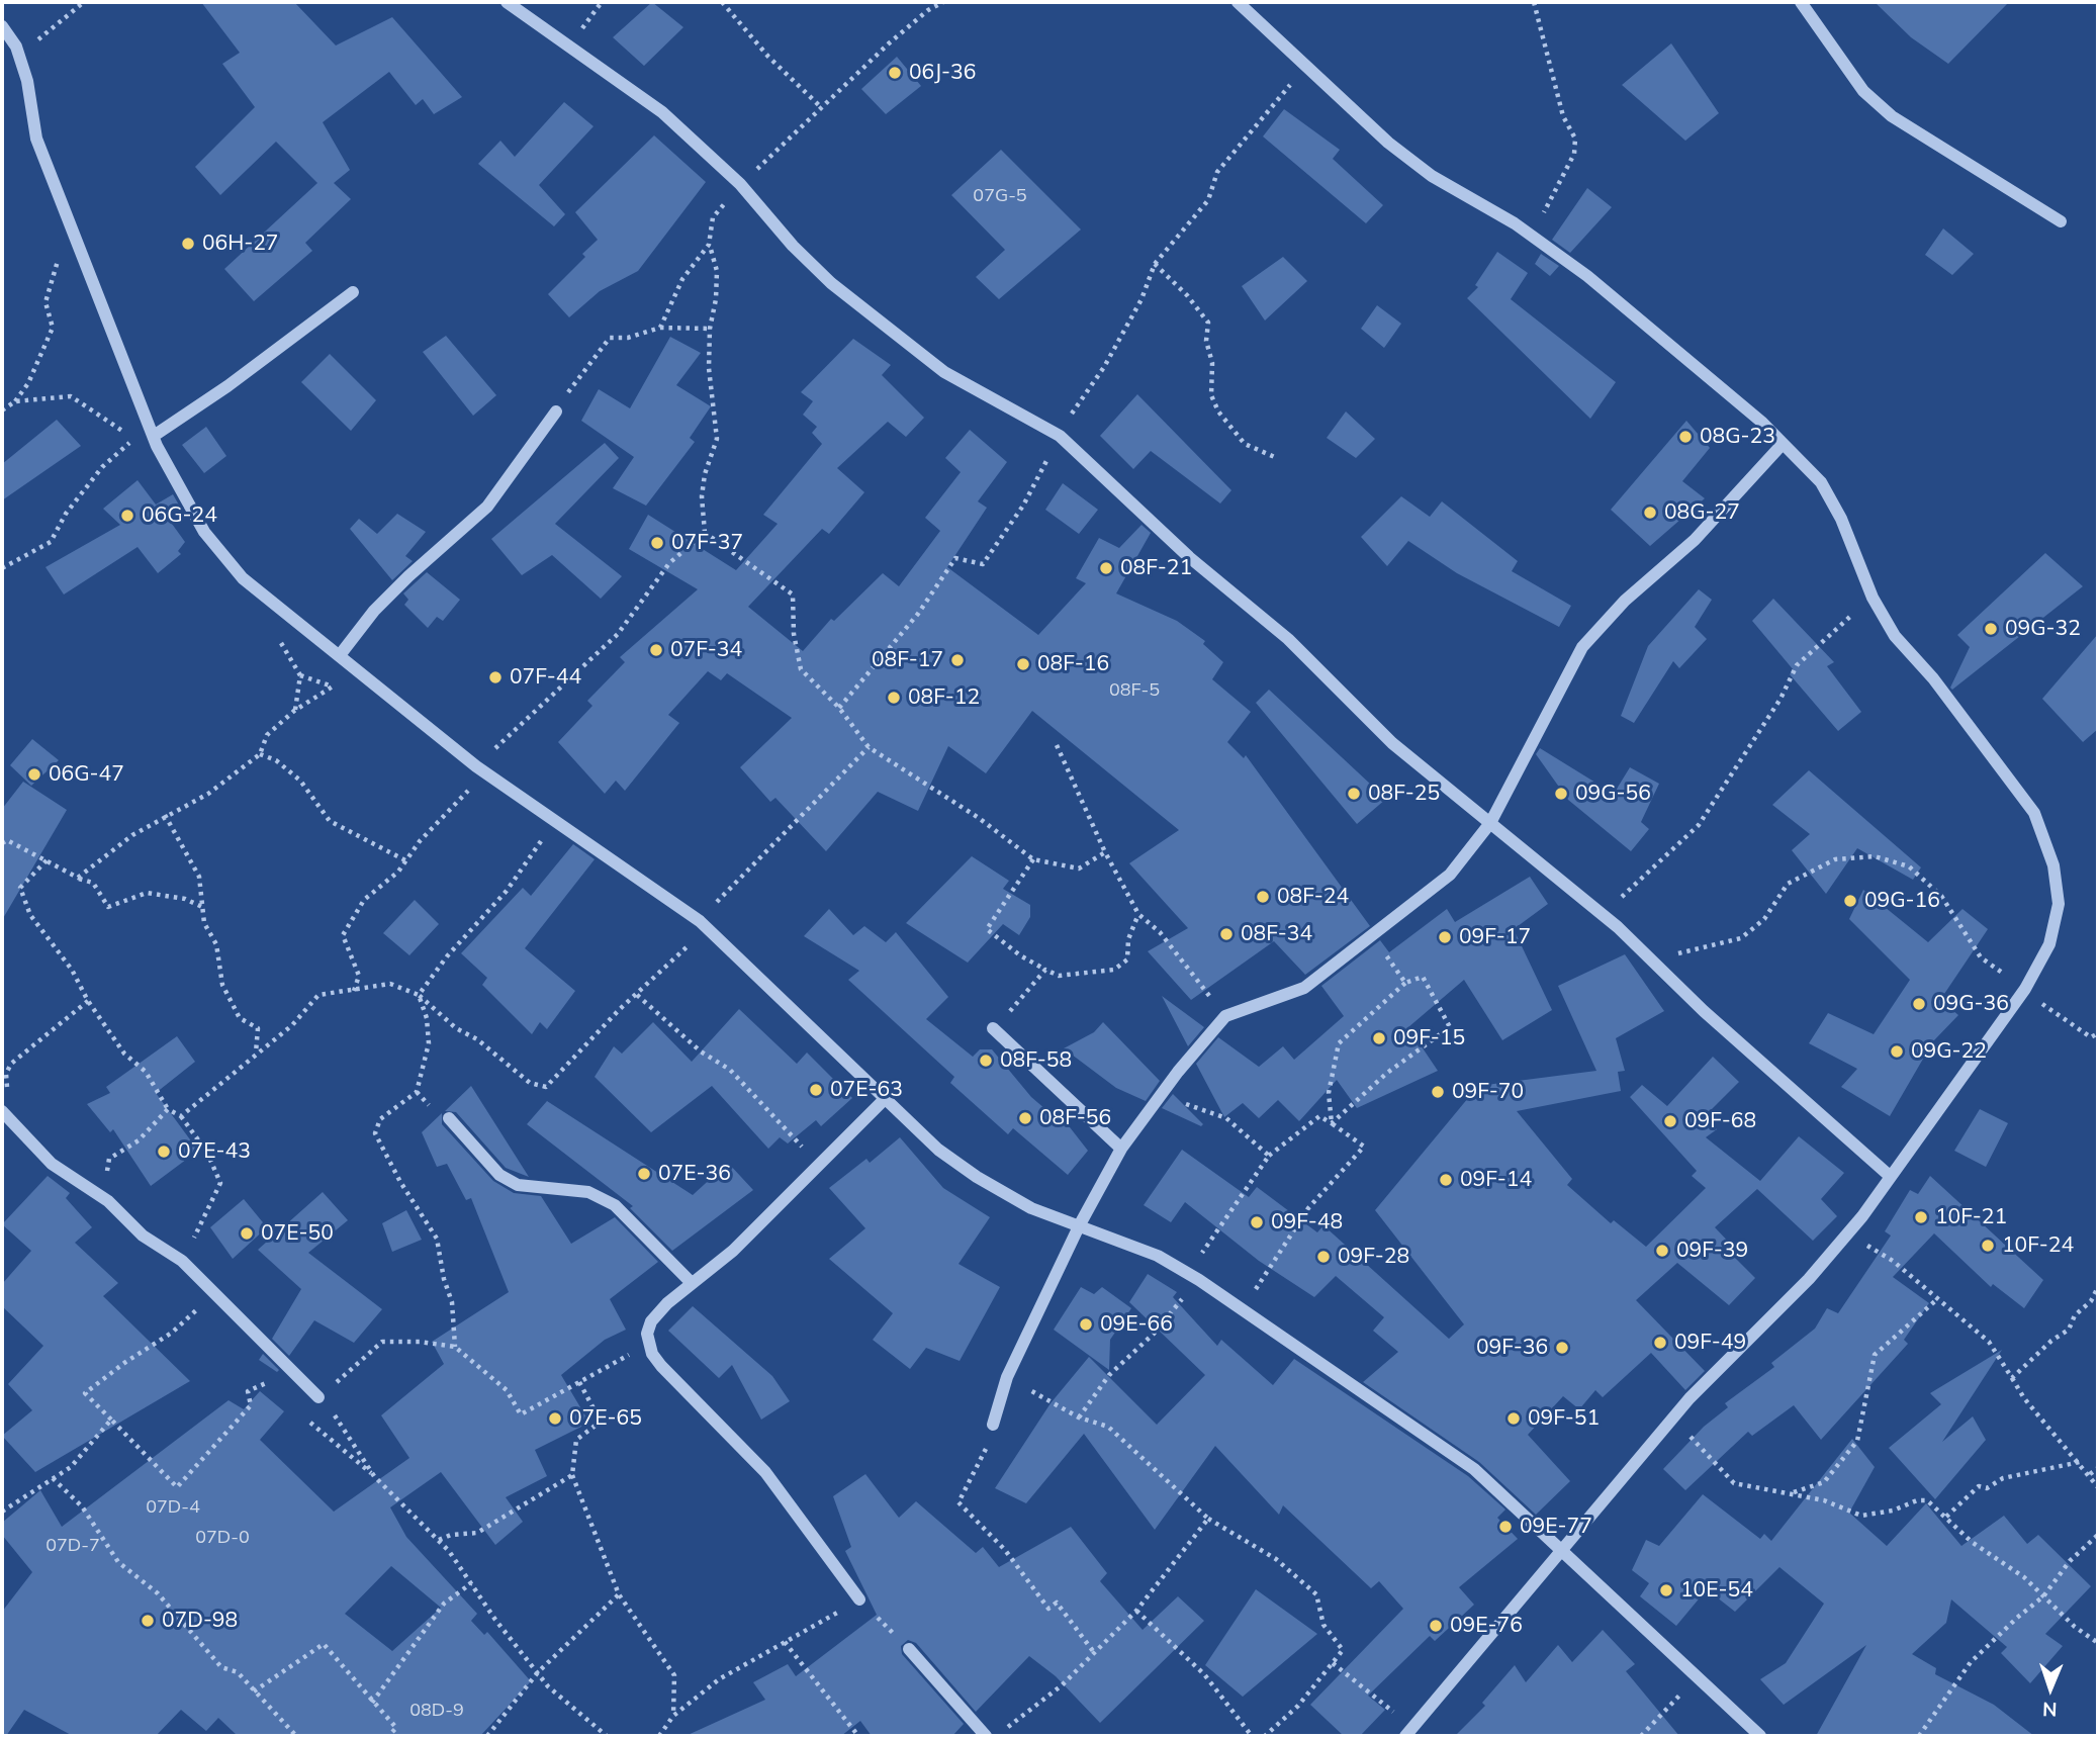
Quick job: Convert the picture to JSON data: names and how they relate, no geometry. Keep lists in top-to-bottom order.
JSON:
{
  "places": [
    "06J-36",
    "06H-27",
    "08G-23",
    "08G-27",
    "06G-24",
    "07F-37",
    "08F-21",
    "09G-32",
    "07F-34",
    "08F-17",
    "08F-16",
    "07F-44",
    "08F-12",
    "06G-47",
    "08F-25",
    "09G-56",
    "08F-24",
    "09G-16",
    "08F-34",
    "09F-17",
    "09G-36",
    "09F-15",
    "09G-22",
    "08F-58",
    "07E-63",
    "09F-70",
    "08F-56",
    "09F-68",
    "07E-43",
    "07E-36",
    "09F-14",
    "10F-21",
    "09F-48",
    "07E-50",
    "10F-24",
    "09F-39",
    "09F-28",
    "09E-66",
    "09F-49",
    "09F-36",
    "07E-65",
    "09F-51",
    "09E-77",
    "10E-54",
    "07D-98",
    "09E-76"
  ],
  "house_numbers": [
    "07G-5",
    "08F-5",
    "07D-4",
    "07D-0",
    "07D-7",
    "08D-9"
  ],
  "north": "bottom"
}
